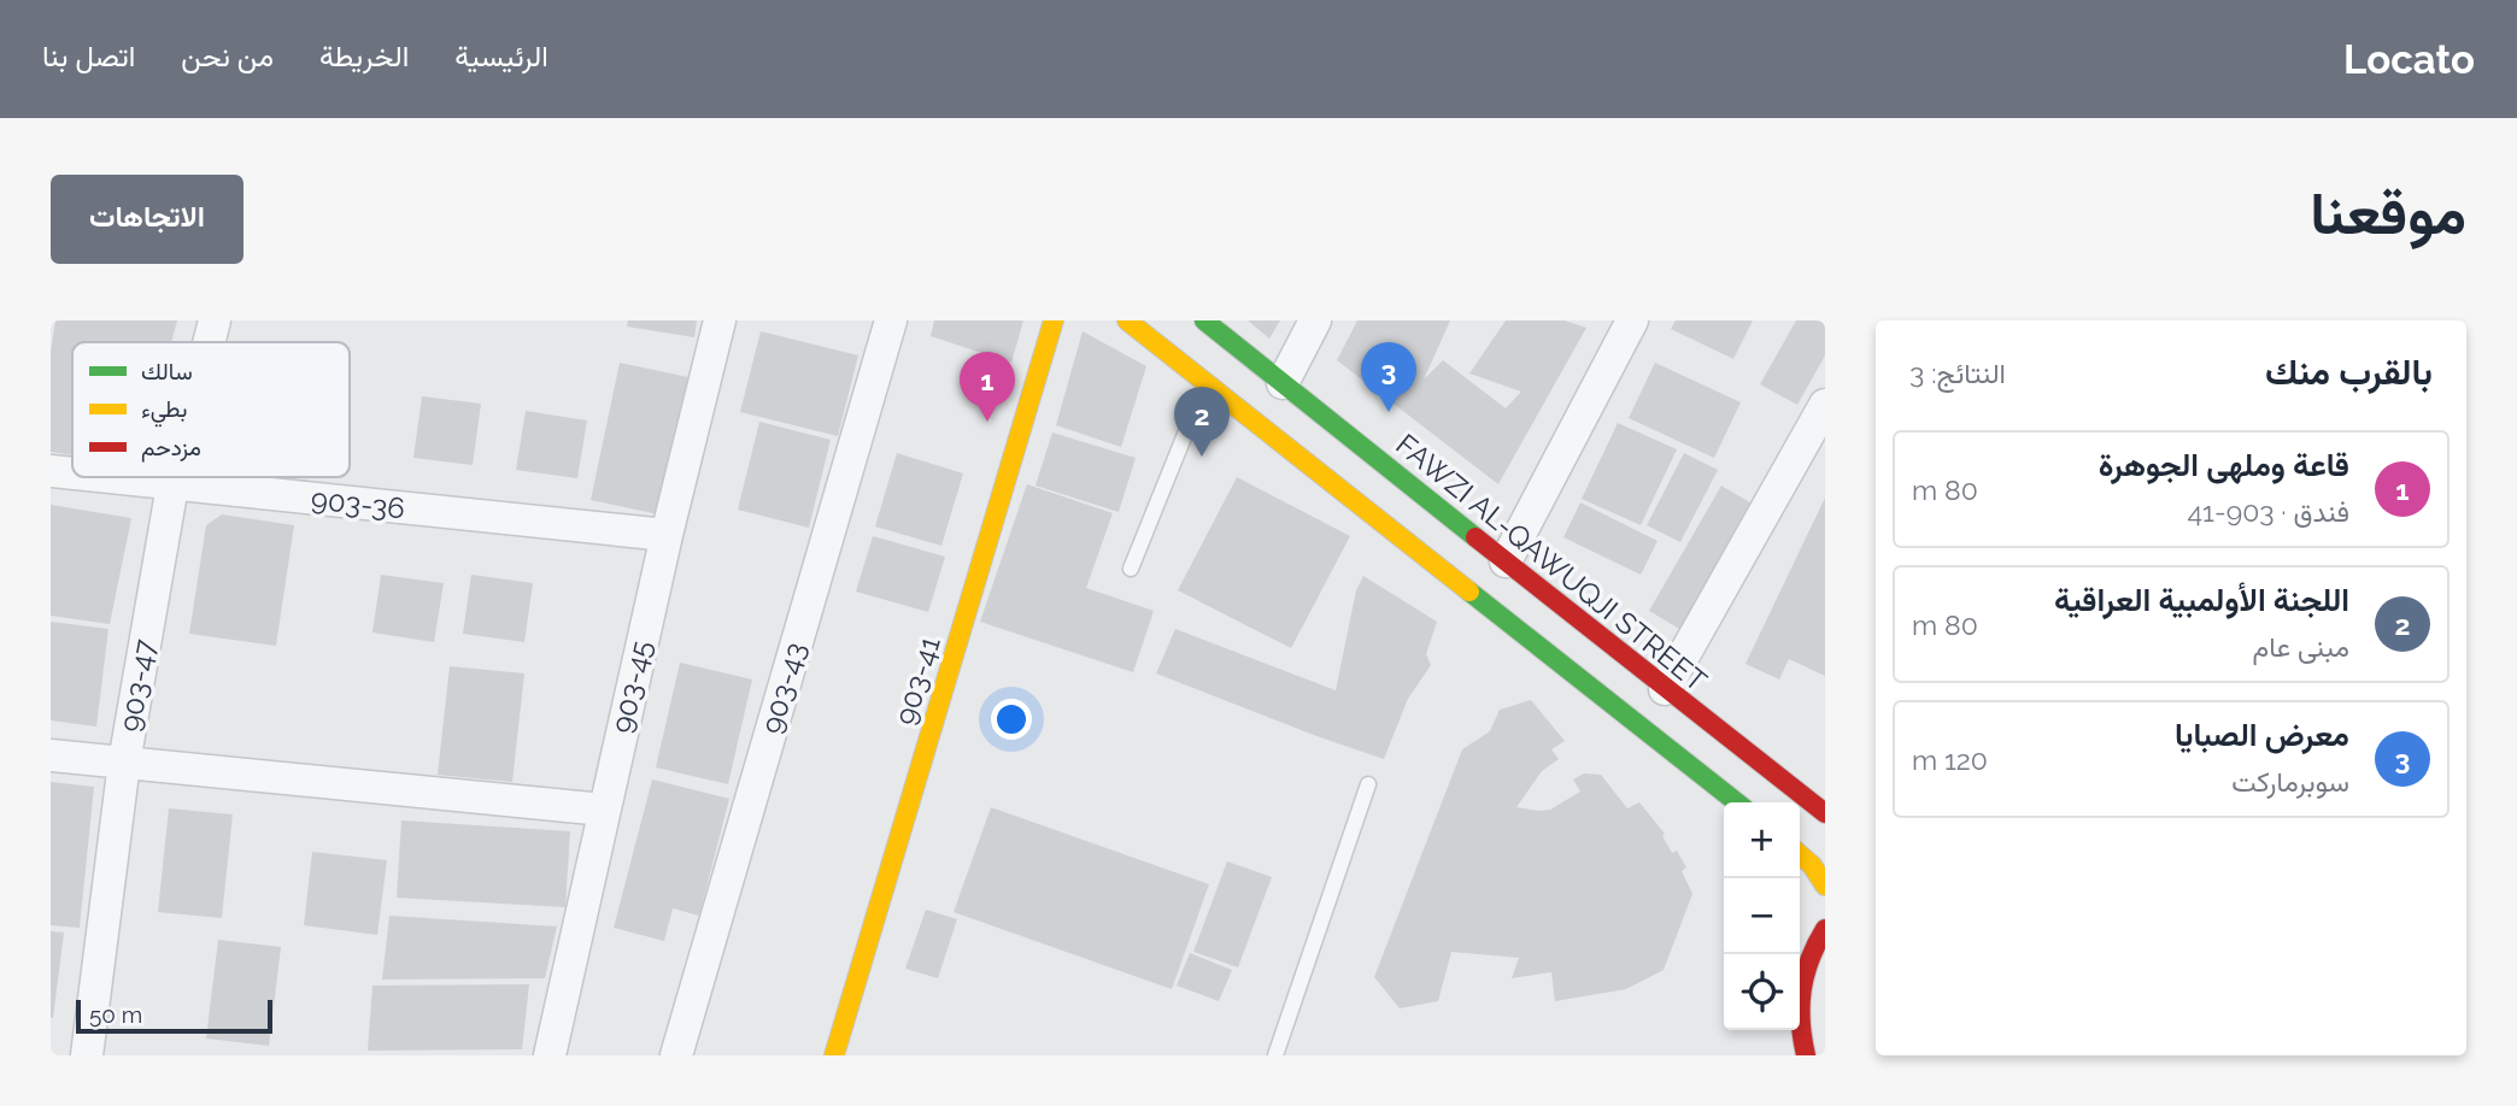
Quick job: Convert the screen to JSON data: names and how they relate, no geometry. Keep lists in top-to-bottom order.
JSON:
{
  "streets": {
    "street": [
      "903-36",
      "FAWZI AL-QAWUQJI STREET",
      "903-41",
      "903-47",
      "903-45",
      "903-43"
    ]
  },
  "crossings": [
    ["903-36", "903-47"],
    ["903-36", "903-45"]
  ],
  "legend": ["سالك", "بطيء", "مزدحم"],
  "scale_bar": "50 m",
  "page": {
    "header": "Locato",
    "nav": [
      "الرئيسية",
      "الخريطة",
      "من نحن",
      "اتصل بنا"
    ],
    "title": "موقعنا",
    "buttons": "الاتجاهات",
    "heading": ["بالقرب منك", "النتائج: 3"],
    "pins": ["3", "1", "2"],
    "list": [
      {
        "mark": "1",
        "name": "قاعة وملهى الجوهرة",
        "note": "فندق · 903-41",
        "value": "80 m"
      },
      {
        "mark": "2",
        "name": "اللجنة الأولمبية العراقية",
        "note": "مبنى عام",
        "value": "80 m"
      },
      {
        "mark": "3",
        "name": "معرض الصبايا",
        "note": "سوبرماركت",
        "value": "120 m"
      }
    ],
    "map_buttons": ["+", "−"],
    "scale": "50 m"
  }
}
